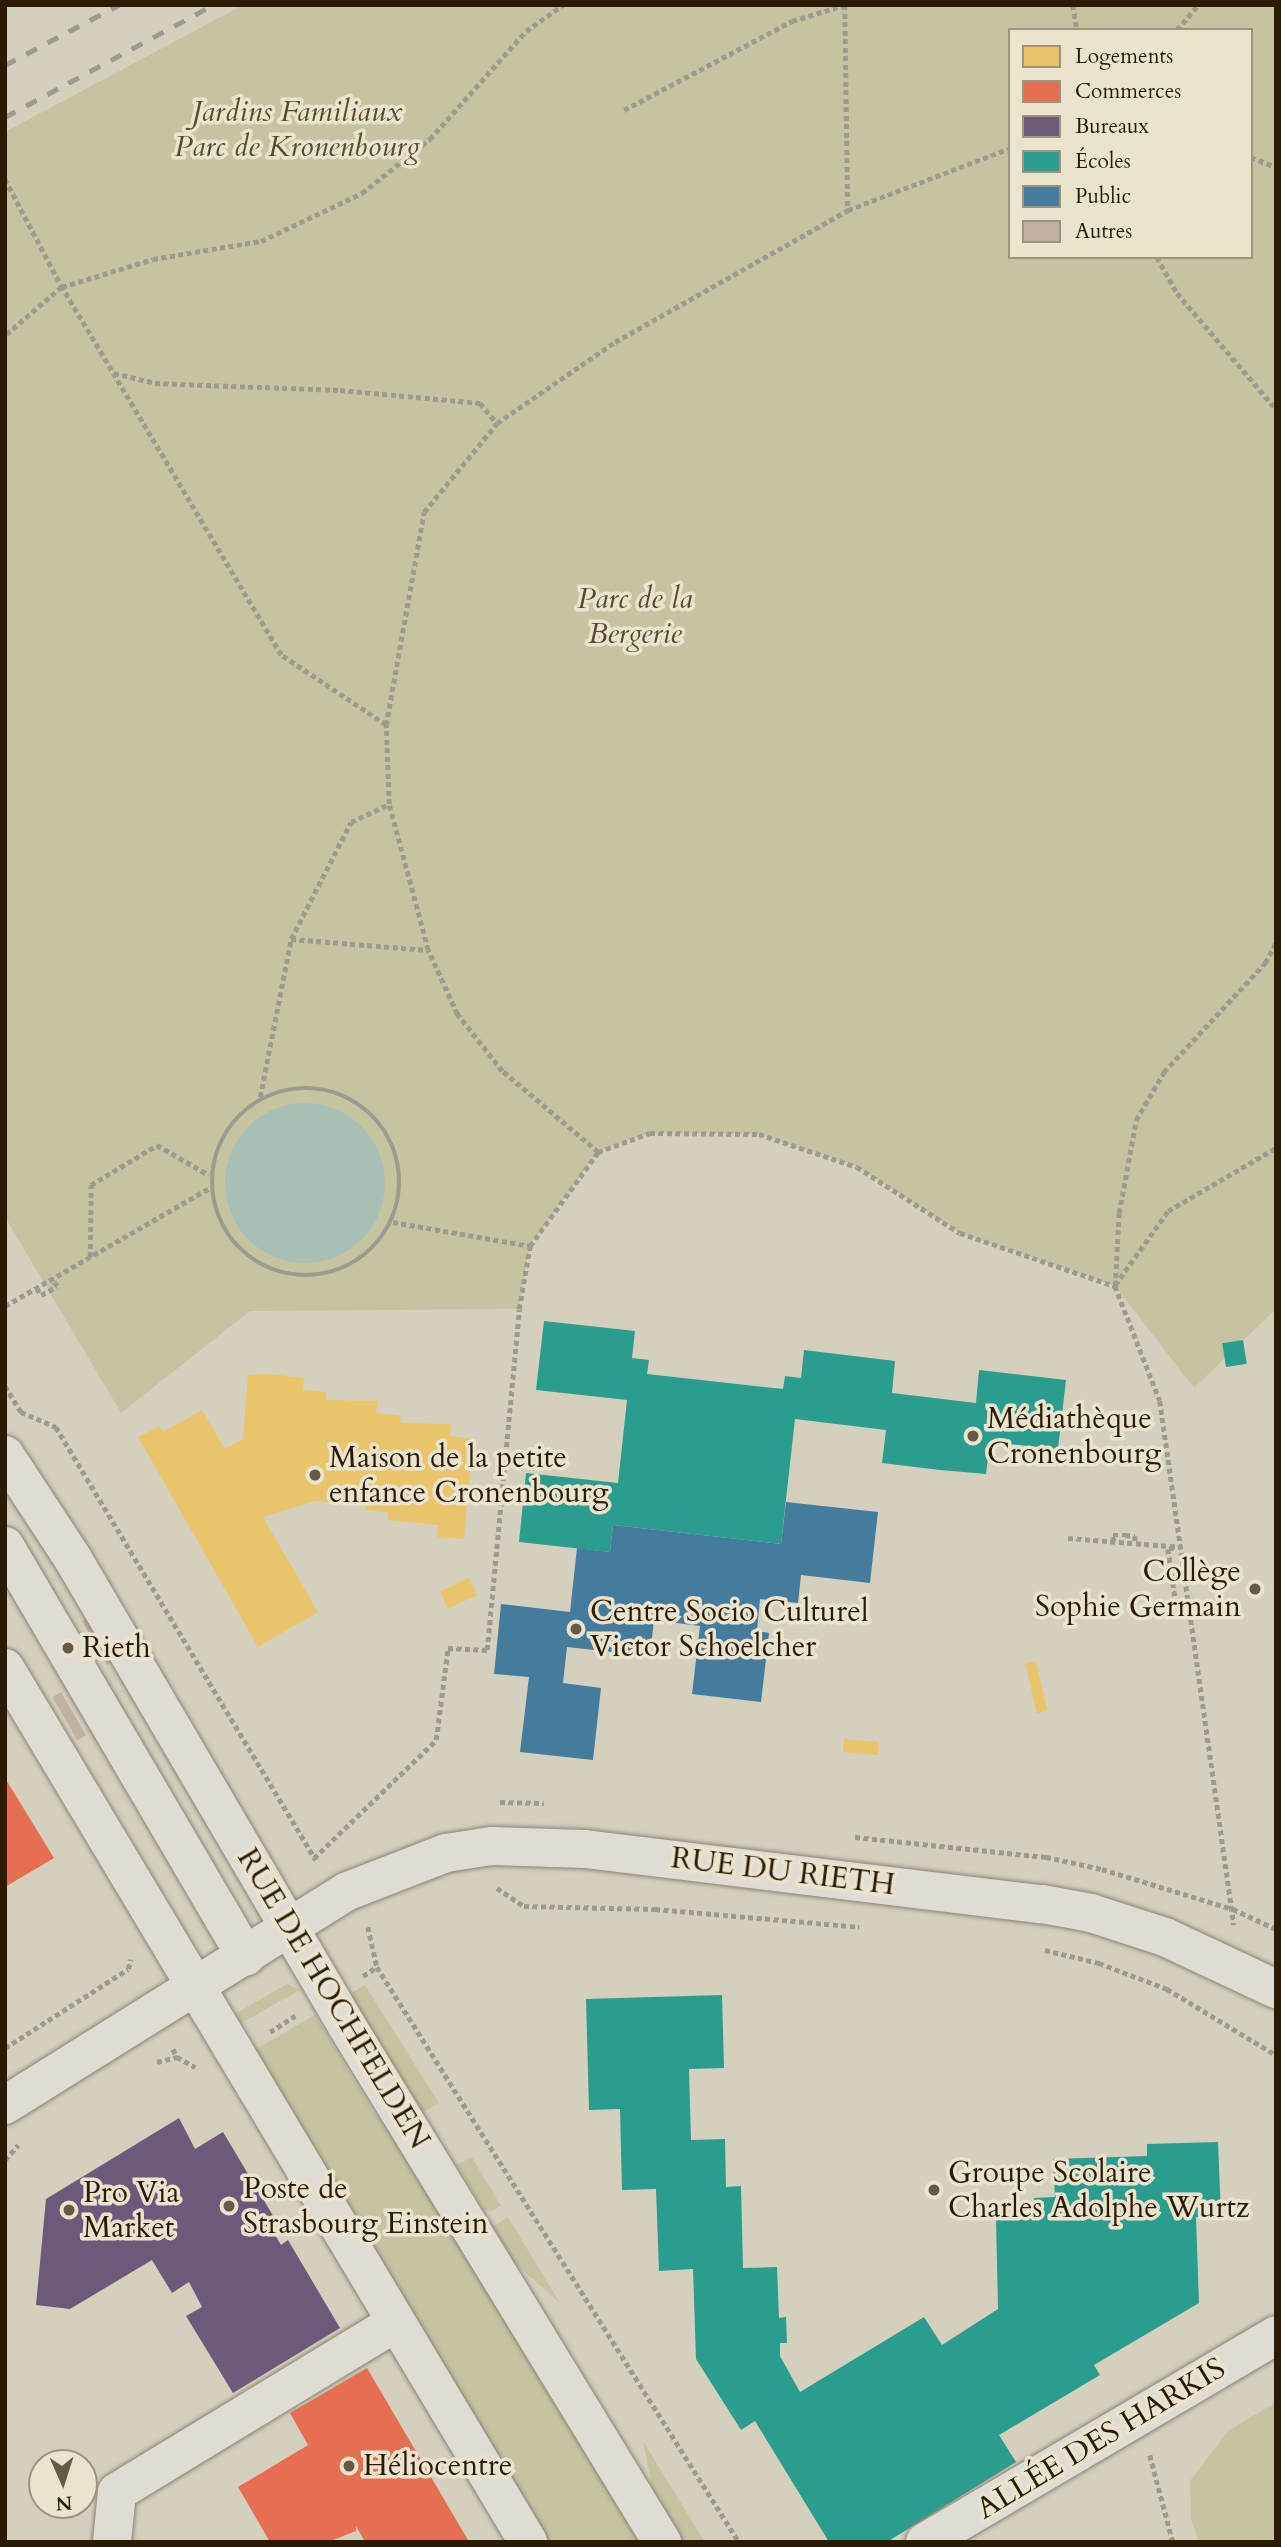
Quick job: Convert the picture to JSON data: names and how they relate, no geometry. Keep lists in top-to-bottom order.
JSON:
{
  "streets": {
    "street": ["RUE DU RIETH", "RUE DE HOCHFELDEN", "ALLÉE DES HARKIS"]
  },
  "crossings": [
    ["RUE DU RIETH", "RUE DE HOCHFELDEN"]
  ],
  "parks": ["Jardins Familiaux Parc de Kronenbourg", "Parc de la Bergerie"],
  "places": [
    "Médiathèque Cronenbourg",
    "Maison de la petite enfance Cronenbourg",
    "Collège Sophie Germain",
    "Centre Socio Culturel Victor Schoelcher",
    "Rieth",
    "Groupe Scolaire Charles Adolphe Wurtz",
    "Poste de Strasbourg Einstein",
    "Pro Via Market",
    "Héliocentre"
  ],
  "legend": [
    "Logements",
    "Commerces",
    "Bureaux",
    "Écoles",
    "Public",
    "Autres"
  ],
  "north": "bottom"
}
